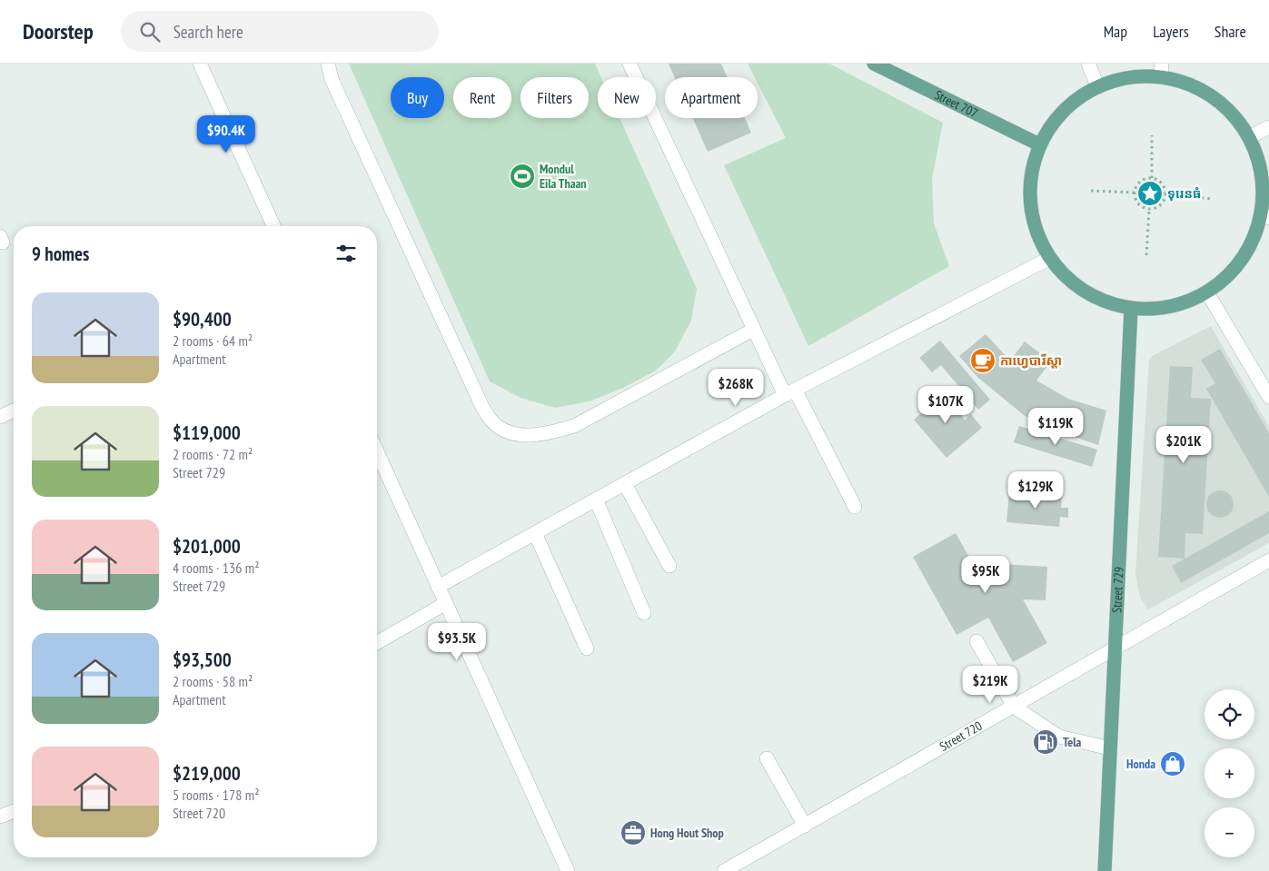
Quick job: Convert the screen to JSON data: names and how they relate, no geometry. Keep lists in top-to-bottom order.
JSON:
{
  "streets": {
    "main road": ["Street 707", "Street 729"],
    "street": ["Street 720"]
  },
  "crossings": [
    ["Street 729", "Street 720"]
  ],
  "places": {
    "sports": ["Mondul Eila Thaan"],
    "place": ["ទុរេនធំ"],
    "cafe": ["កាហ្វេបារីស្តា"],
    "fuel station": ["Tela"],
    "shop": ["Honda"],
    "office": ["Hong Hout Shop"]
  },
  "page": {
    "header": "Doorstep",
    "search": "Search here",
    "nav": ["Map", "Layers", "Share"],
    "chip": [
      "Buy",
      "Rent",
      "Filters",
      "New",
      "Apartment"
    ],
    "price": [
      "$90.4K",
      "$268K",
      "$107K",
      "$119K",
      "$201K",
      "$129K",
      "$95K",
      "$93.5K",
      "$219K"
    ],
    "heading": "9 homes",
    "list": [
      {
        "name": "$90,400",
        "note": "2 rooms · 64 m² · Apartment"
      },
      {
        "name": "$119,000",
        "note": "2 rooms · 72 m² · Street 729"
      },
      {
        "name": "$201,000",
        "note": "4 rooms · 136 m² · Street 729"
      },
      {
        "name": "$93,500",
        "note": "2 rooms · 58 m² · Apartment"
      },
      {
        "name": "$219,000",
        "note": "5 rooms · 178 m² · Street 720"
      }
    ],
    "map_buttons": ["+", "−"]
  }
}
